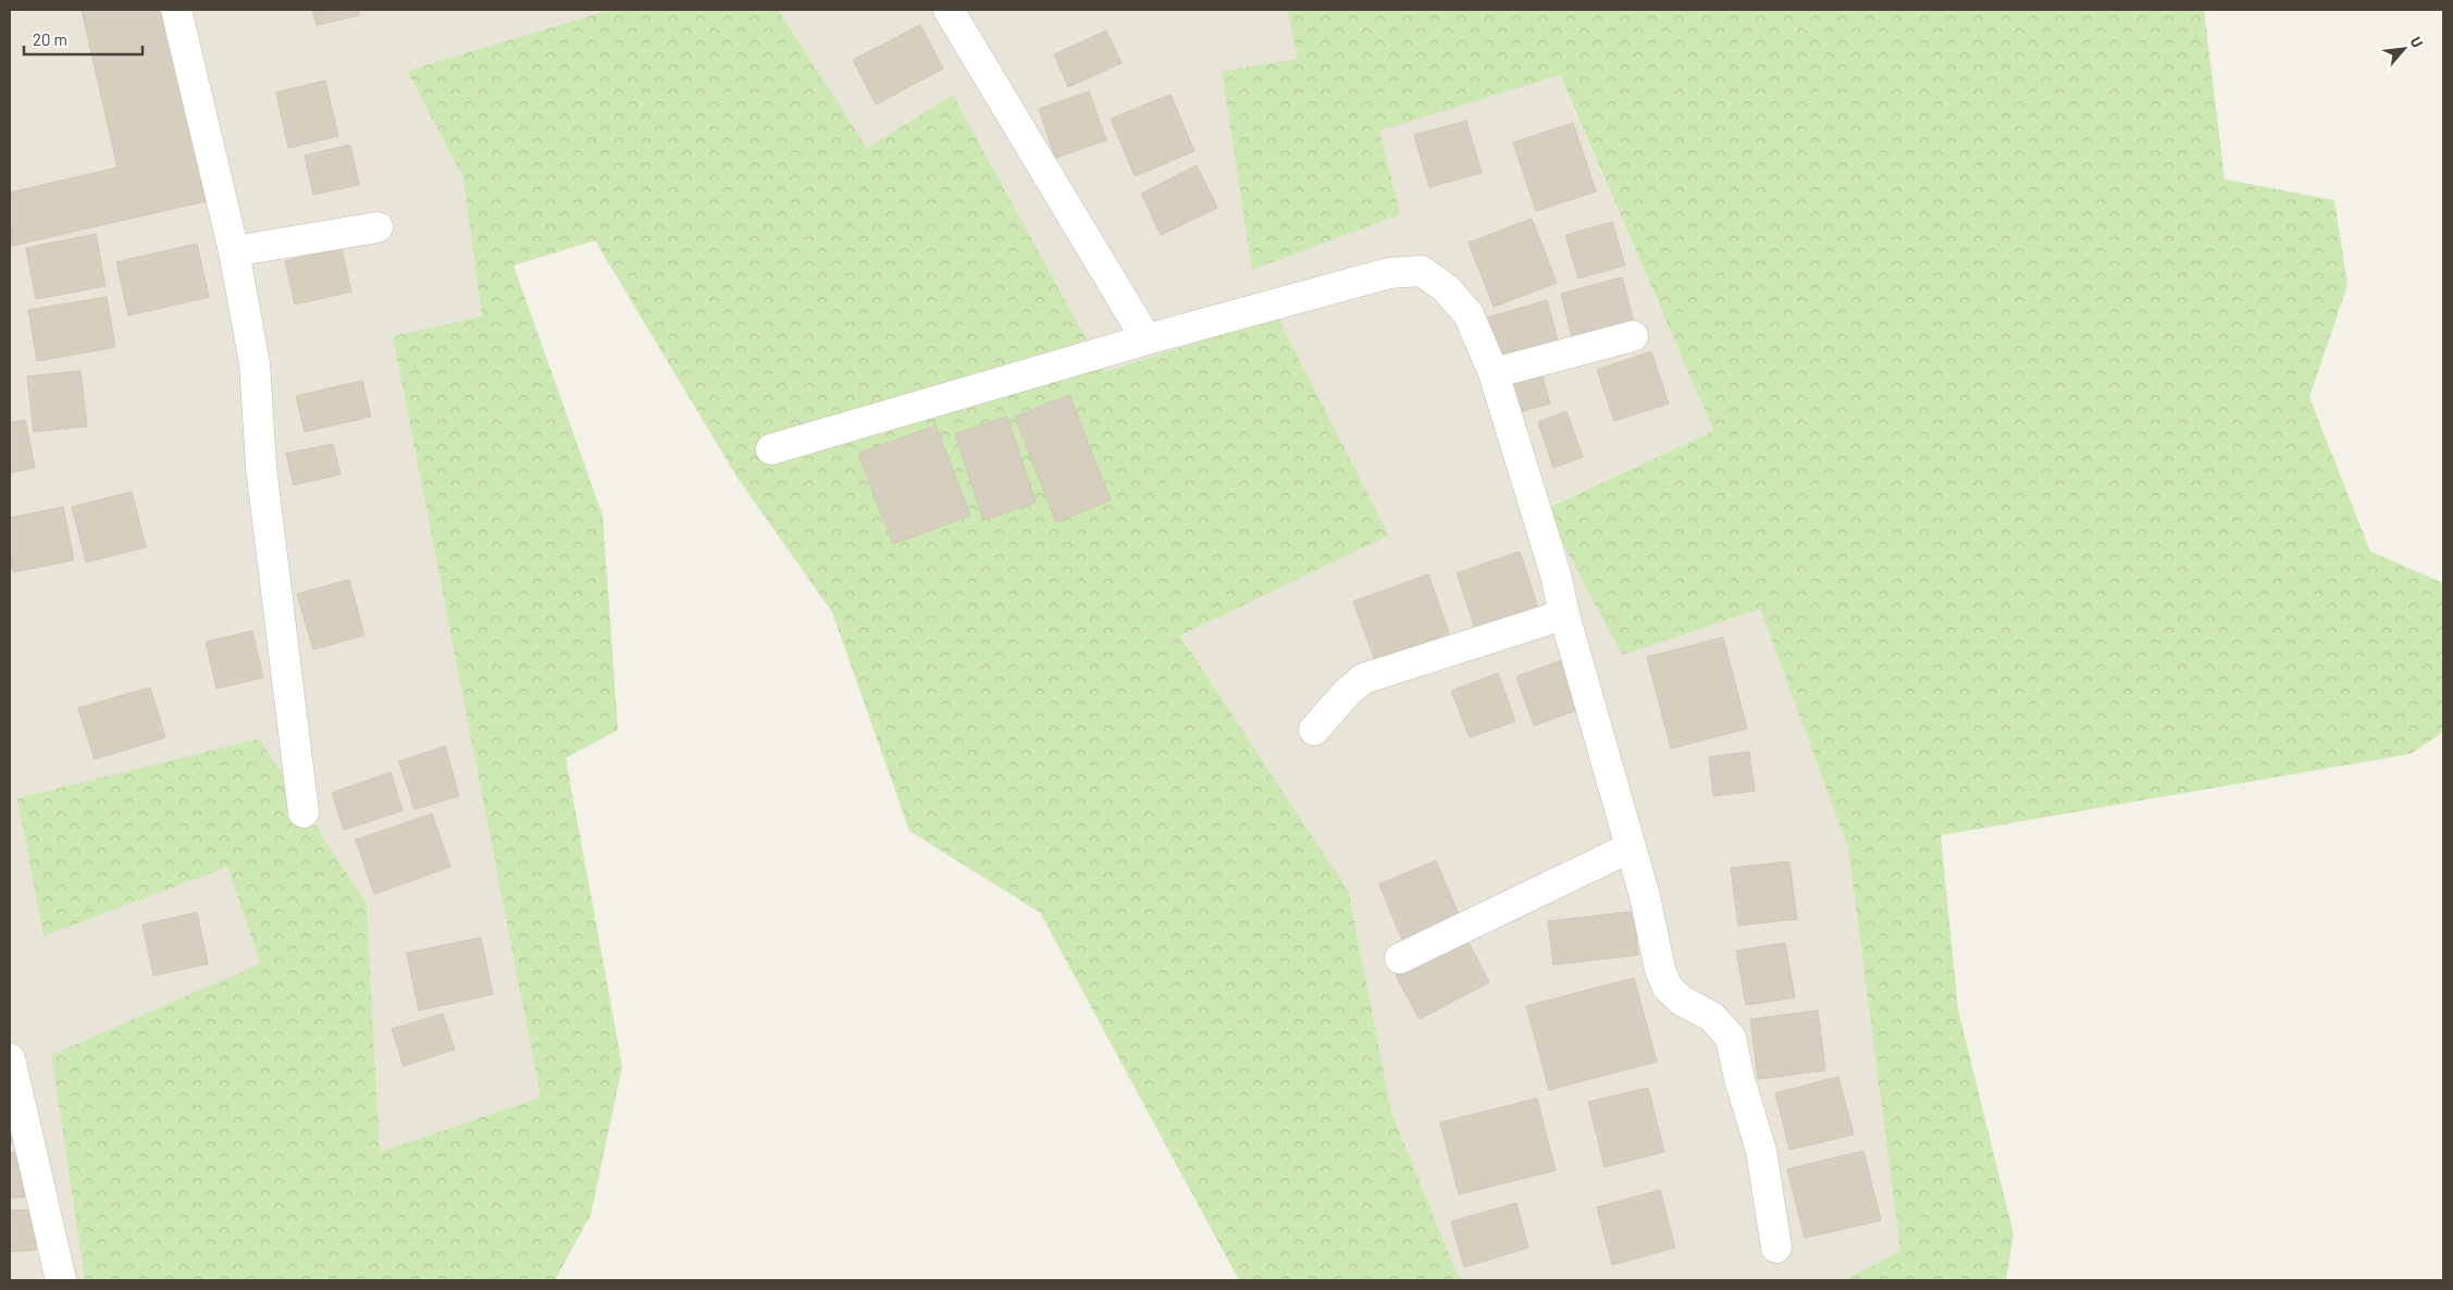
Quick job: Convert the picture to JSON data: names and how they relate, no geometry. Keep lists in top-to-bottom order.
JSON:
{
  "scale_bar": "20 m",
  "north": "top right"
}
